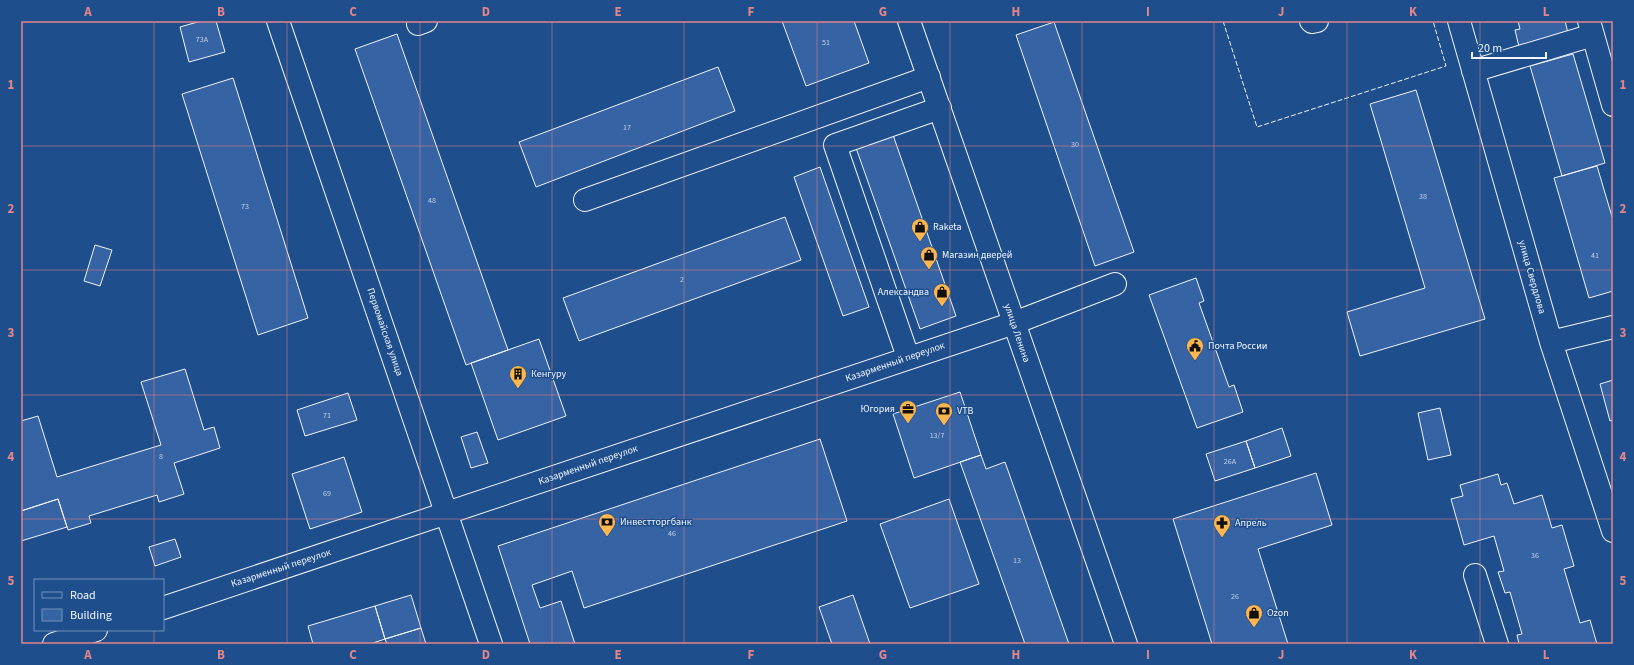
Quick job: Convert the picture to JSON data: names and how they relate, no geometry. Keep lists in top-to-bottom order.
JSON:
{
  "streets": {
    "street": [
      "улица Свердлова",
      "Первомайская улица",
      "улица Ленина",
      "Казарменный переулок"
    ]
  },
  "crossings": [
    ["Первомайская улица", "Казарменный переулок"],
    ["улица Ленина", "Казарменный переулок"]
  ],
  "places": {
    "shop": [
      "Raketa",
      "Магазин дверей",
      "Александва",
      "Ozon"
    ],
    "public building": ["Почта России"],
    "building": ["Кенгуру"],
    "office": ["Югория"],
    "bank": ["VTB", "Инвестторгбанк"],
    "pharmacy": ["Апрель"]
  },
  "house_numbers": [
    "73А",
    "51",
    "17",
    "30",
    "38",
    "48",
    "73",
    "41",
    "2",
    "71",
    "13/7",
    "8",
    "26А",
    "69",
    "46",
    "36",
    "13",
    "26"
  ],
  "legend": ["Road", "Building"],
  "scale_bar": "20 m",
  "grid": {
    "columns": [
      "A",
      "B",
      "C",
      "D",
      "E",
      "F",
      "G",
      "H",
      "I",
      "J",
      "K",
      "L"
    ],
    "rows": [
      "1",
      "2",
      "3",
      "4",
      "5"
    ]
  }
}
